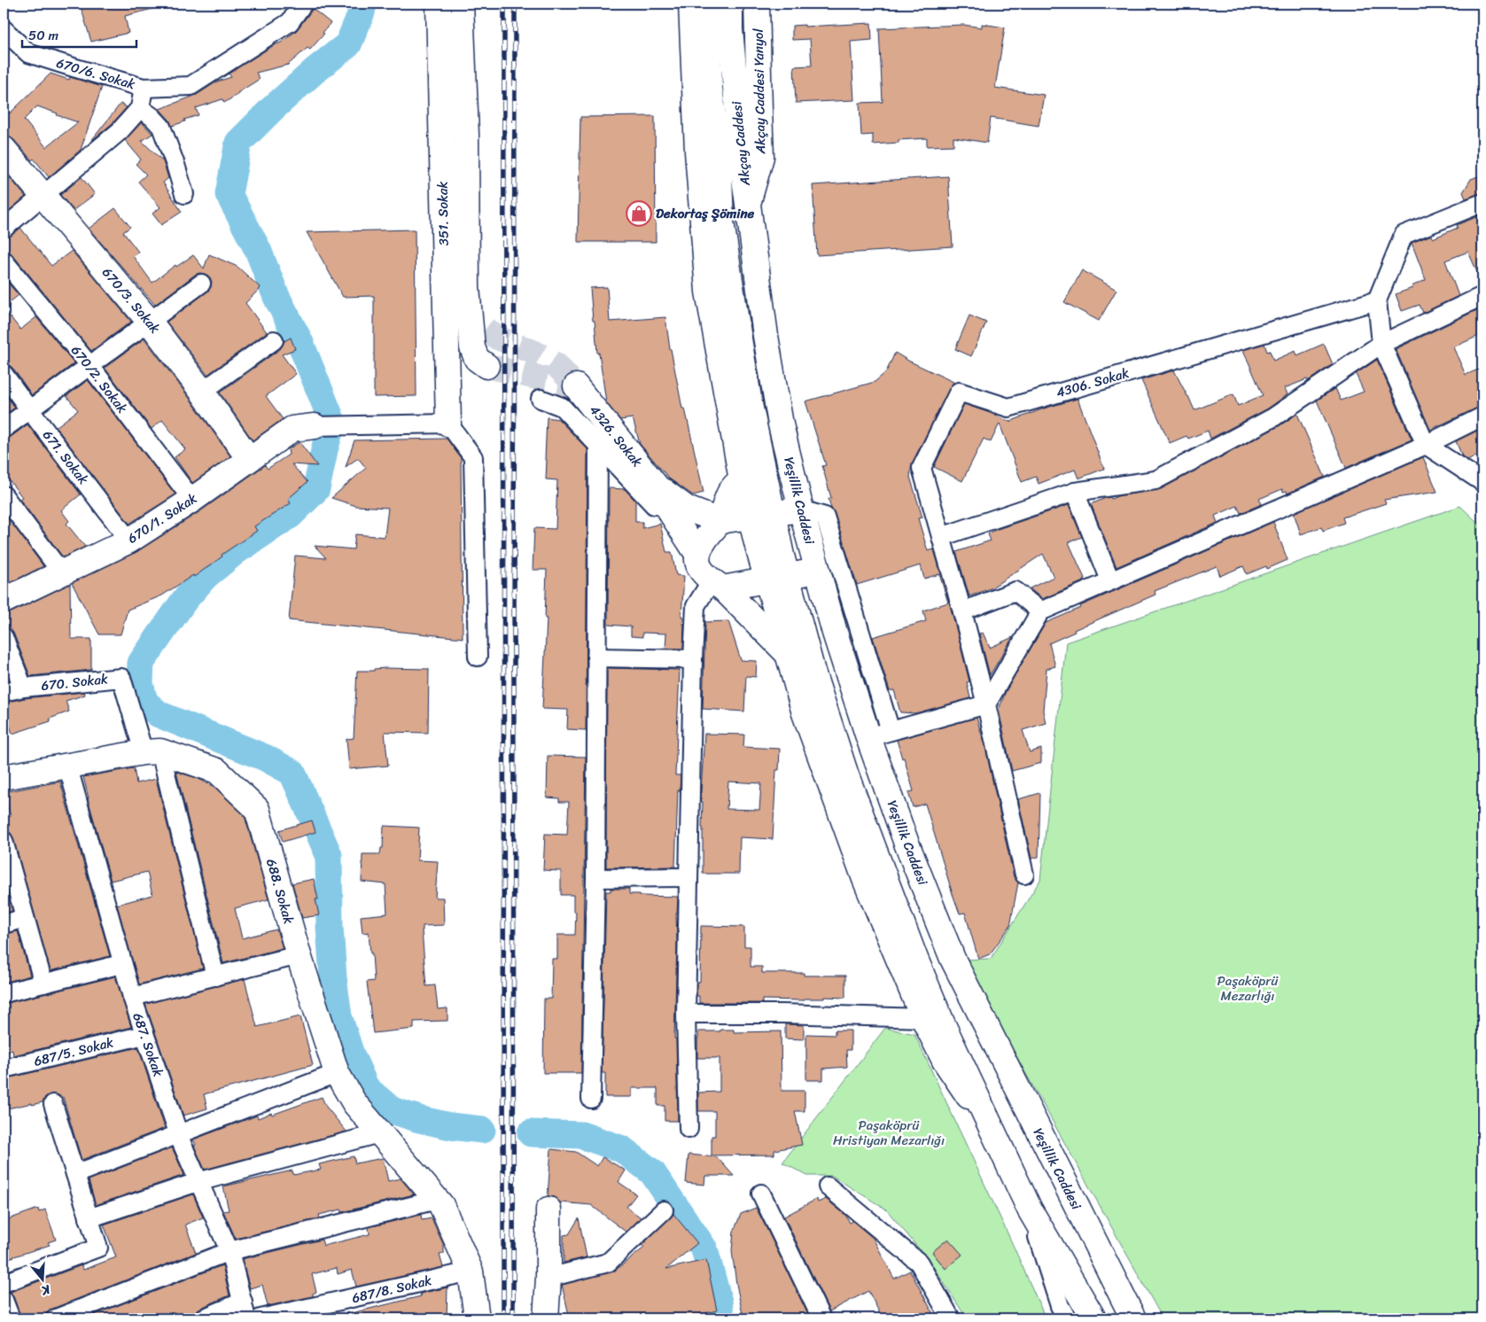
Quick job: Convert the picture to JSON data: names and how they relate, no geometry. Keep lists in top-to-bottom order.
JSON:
{
  "streets": {
    "main road": [
      "Akçay Caddesi Yanyol",
      "Akçay Caddesi",
      "351. Sokak",
      "670/3. Sokak",
      "4326. Sokak",
      "Yeşillik Caddesi",
      "670/1. Sokak",
      "688. Sokak"
    ],
    "street": [
      "670/6. Sokak",
      "670/2. Sokak",
      "4306. Sokak",
      "671. Sokak",
      "670. Sokak",
      "687. Sokak",
      "687/5. Sokak",
      "687/8. Sokak"
    ]
  },
  "crossings": [
    ["Akçay Caddesi Yanyol", "Akçay Caddesi"],
    ["Akçay Caddesi", "Yeşillik Caddesi"],
    ["670/3. Sokak", "670/1. Sokak"],
    ["670/2. Sokak", "670/1. Sokak"],
    ["671. Sokak", "670/1. Sokak"],
    ["670. Sokak", "688. Sokak"],
    ["688. Sokak", "687. Sokak"],
    ["688. Sokak", "687/8. Sokak"],
    ["687. Sokak", "687/5. Sokak"]
  ],
  "parks": ["Paşaköprü Mezarlığı", "Paşaköprü Hristiyan Mezarlığı"],
  "places": {
    "shop": ["Dekortaş Şömine"]
  },
  "scale_bar": "50 m",
  "north": "bottom"
}
